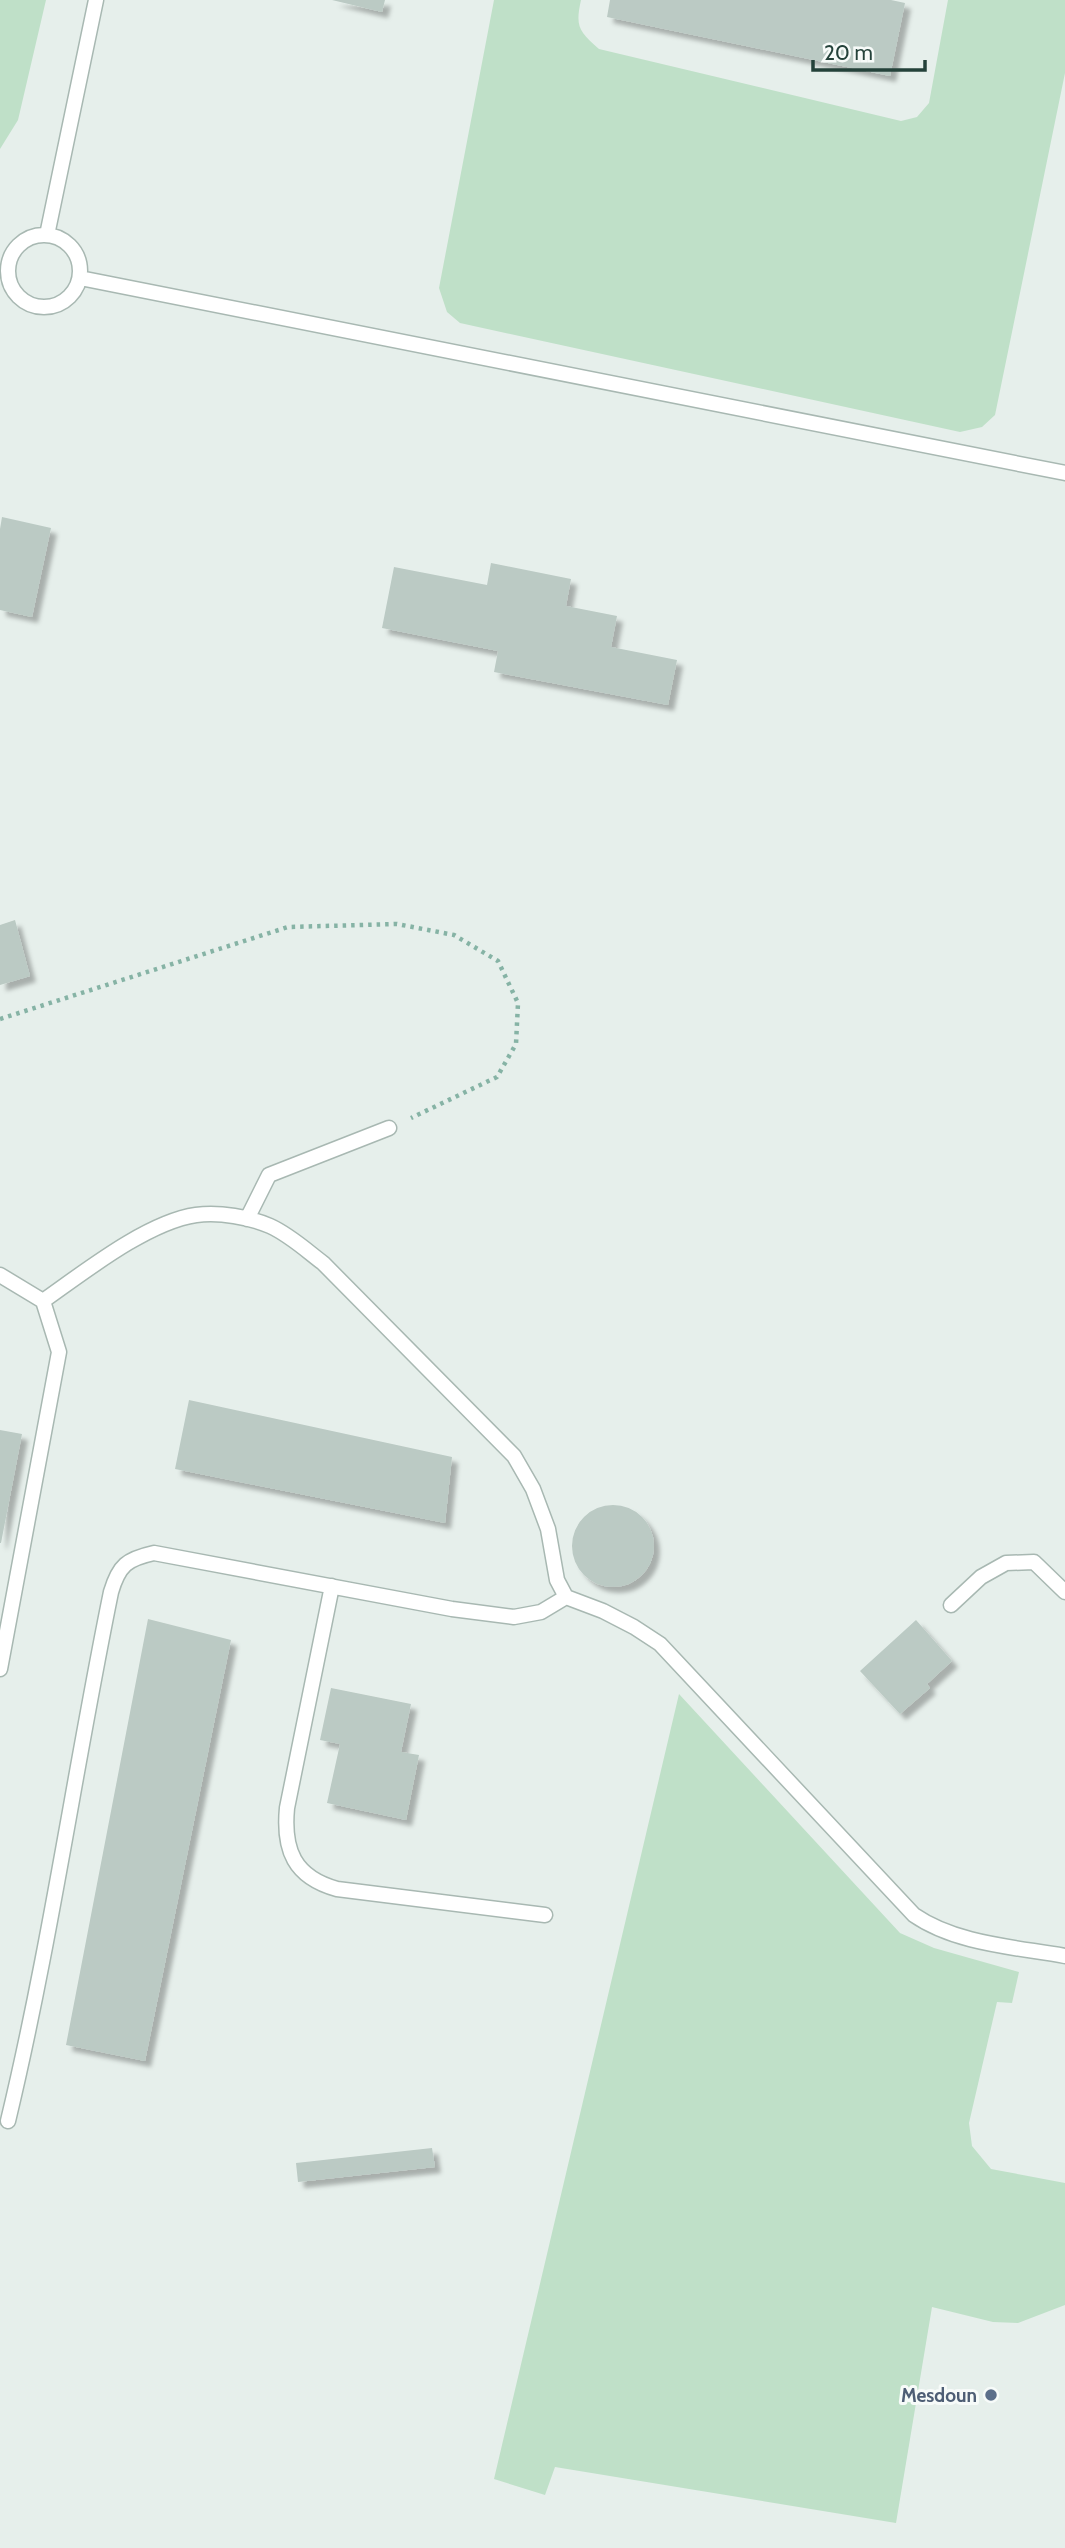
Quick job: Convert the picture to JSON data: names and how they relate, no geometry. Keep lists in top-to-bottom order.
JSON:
{
  "places": ["Mesdoun"],
  "scale_bar": "20 m"
}
